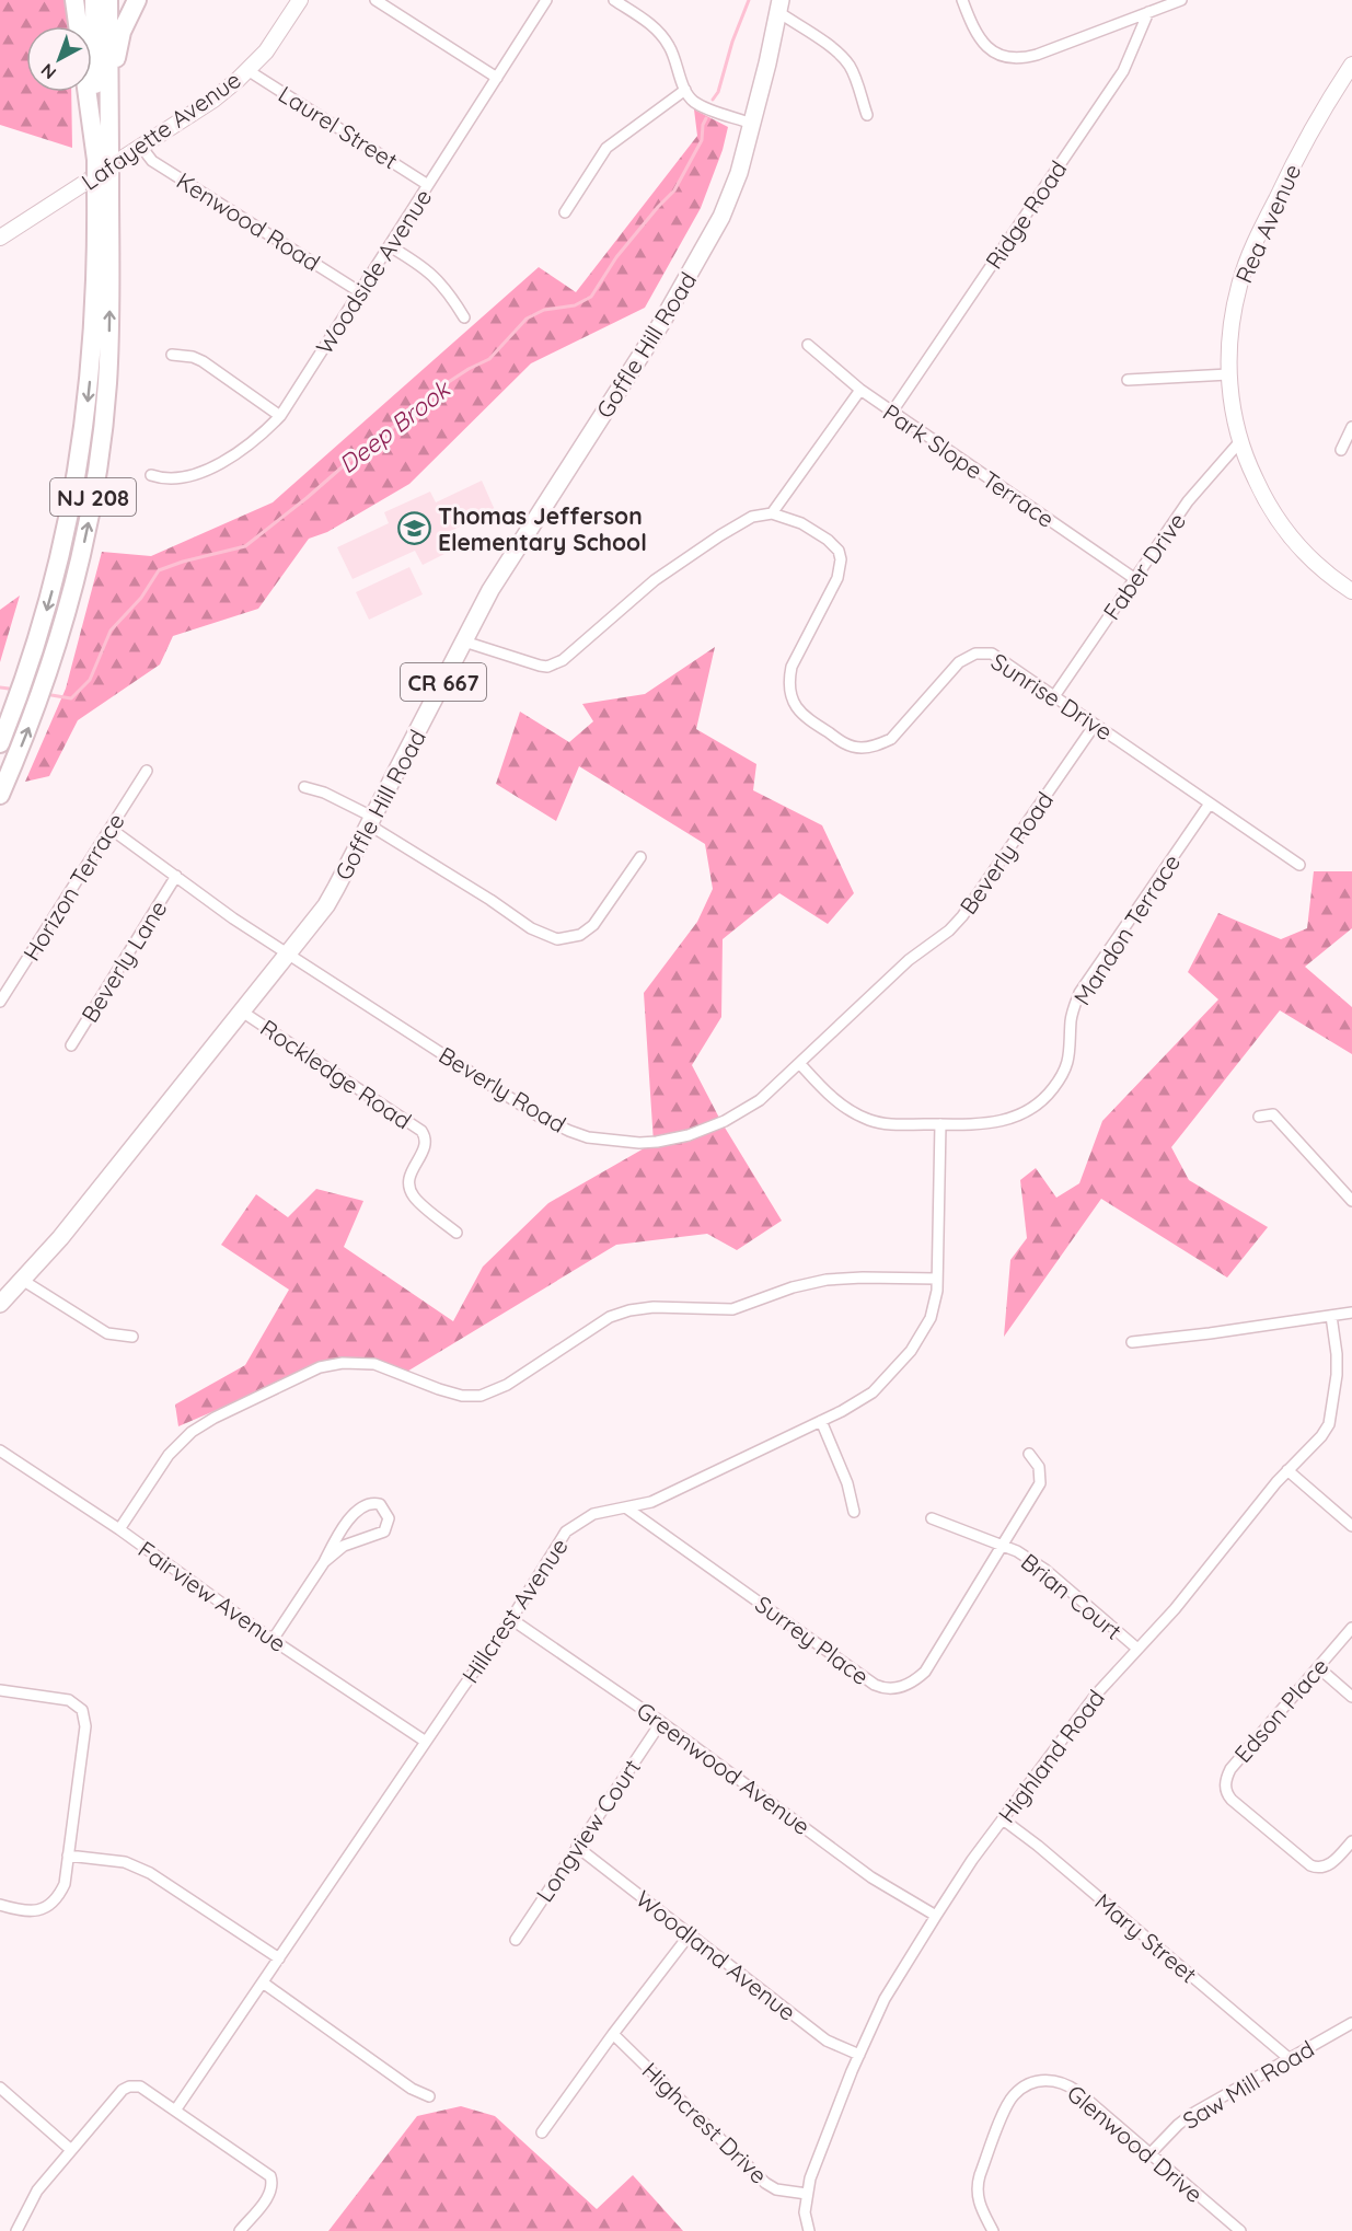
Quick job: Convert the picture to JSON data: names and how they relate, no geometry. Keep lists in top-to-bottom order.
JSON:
{
  "streets": {
    "highway": ["NJ 208"],
    "main road": ["Goffle Hill Road", "CR 667"],
    "street": [
      "Laurel Street",
      "Lafayette Avenue",
      "Ridge Road",
      "Kenwood Road",
      "Rea Avenue",
      "Woodside Avenue",
      "Park Slope Terrace",
      "Faber Drive",
      "Sunrise Drive",
      "Beverly Road",
      "Horizon Terrace",
      "Mandon Terrace",
      "Beverly Lane",
      "Rockledge Road",
      "Fairview Avenue",
      "Brian Court",
      "Hillcrest Avenue",
      "Surrey Place",
      "Edson Place",
      "Highland Road",
      "Greenwood Avenue",
      "Longview Court",
      "Mary Street",
      "Woodland Avenue",
      "Saw Mill Road",
      "Highcrest Drive",
      "Glenwood Drive"
    ]
  },
  "crossings": [
    ["Laurel Street", "Lafayette Avenue"],
    ["Laurel Street", "Woodside Avenue"],
    ["Lafayette Avenue", "Kenwood Road"],
    ["Ridge Road", "Park Slope Terrace"],
    ["Kenwood Road", "Woodside Avenue"],
    ["Rea Avenue", "Faber Drive"],
    ["Goffle Hill Road", "Beverly Road"],
    ["Goffle Hill Road", "Rockledge Road"],
    ["Park Slope Terrace", "Faber Drive"],
    ["Faber Drive", "Sunrise Drive"],
    ["Sunrise Drive", "Beverly Road"],
    ["Sunrise Drive", "Mandon Terrace"],
    ["Beverly Road", "Horizon Terrace"],
    ["Beverly Road", "Mandon Terrace"],
    ["Beverly Road", "Beverly Lane"],
    ["Mandon Terrace", "Hillcrest Avenue"],
    ["Fairview Avenue", "Hillcrest Avenue"],
    ["Brian Court", "Surrey Place"],
    ["Brian Court", "Highland Road"],
    ["Hillcrest Avenue", "Surrey Place"],
    ["Hillcrest Avenue", "Greenwood Avenue"],
    ["Highland Road", "Greenwood Avenue"],
    ["Highland Road", "Mary Street"],
    ["Highland Road", "Woodland Avenue"],
    ["Highland Road", "Highcrest Drive"],
    ["Greenwood Avenue", "Longview Court"],
    ["Longview Court", "Woodland Avenue"],
    ["Mary Street", "Saw Mill Road"],
    ["Saw Mill Road", "Glenwood Drive"]
  ],
  "water": ["Deep Brook"],
  "places": {
    "school or university": ["Thomas Jefferson Elementary School"]
  },
  "north": "bottom left"
}
